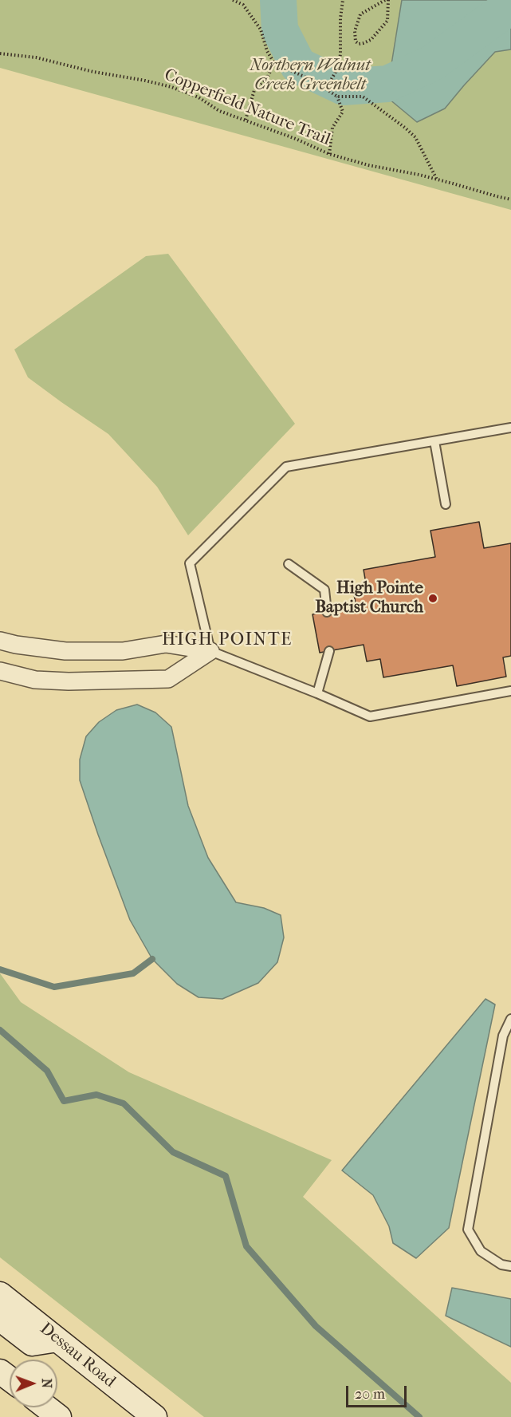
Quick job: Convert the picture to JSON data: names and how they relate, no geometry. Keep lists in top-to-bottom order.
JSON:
{
  "streets": {
    "main road": ["Dessau Road"],
    "path": ["Copperfield Nature Trail"]
  },
  "districts": ["HIGH POINTE"],
  "parks": ["Northern Walnut Creek Greenbelt"],
  "places": ["High Pointe Baptist Church"],
  "scale_bar": "20 m",
  "north": "right"
}
